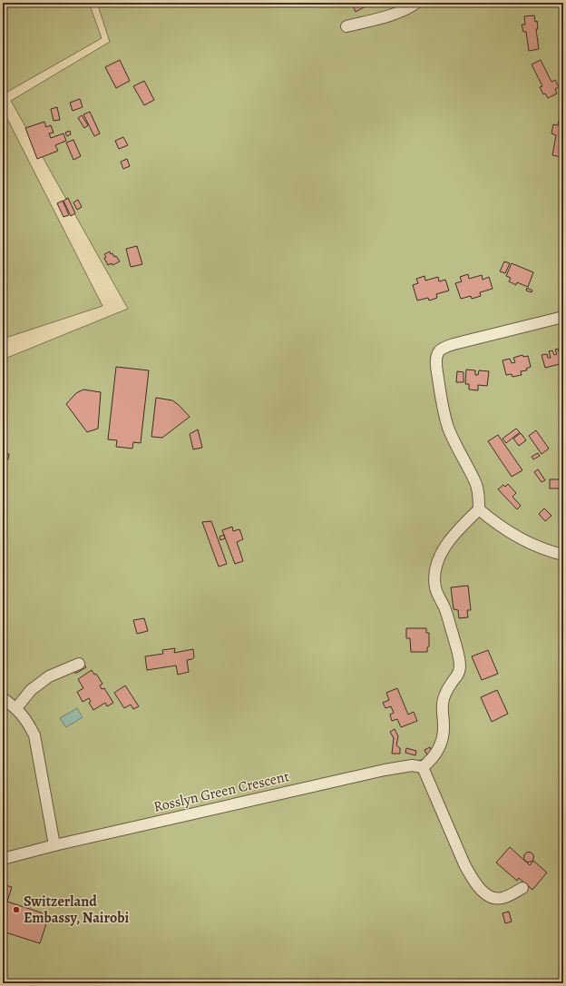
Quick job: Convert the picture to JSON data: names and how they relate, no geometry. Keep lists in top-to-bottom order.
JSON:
{
  "streets": {
    "street": ["Rosslyn Green Crescent"]
  },
  "places": ["Switzerland Embassy, Nairobi"]
}
